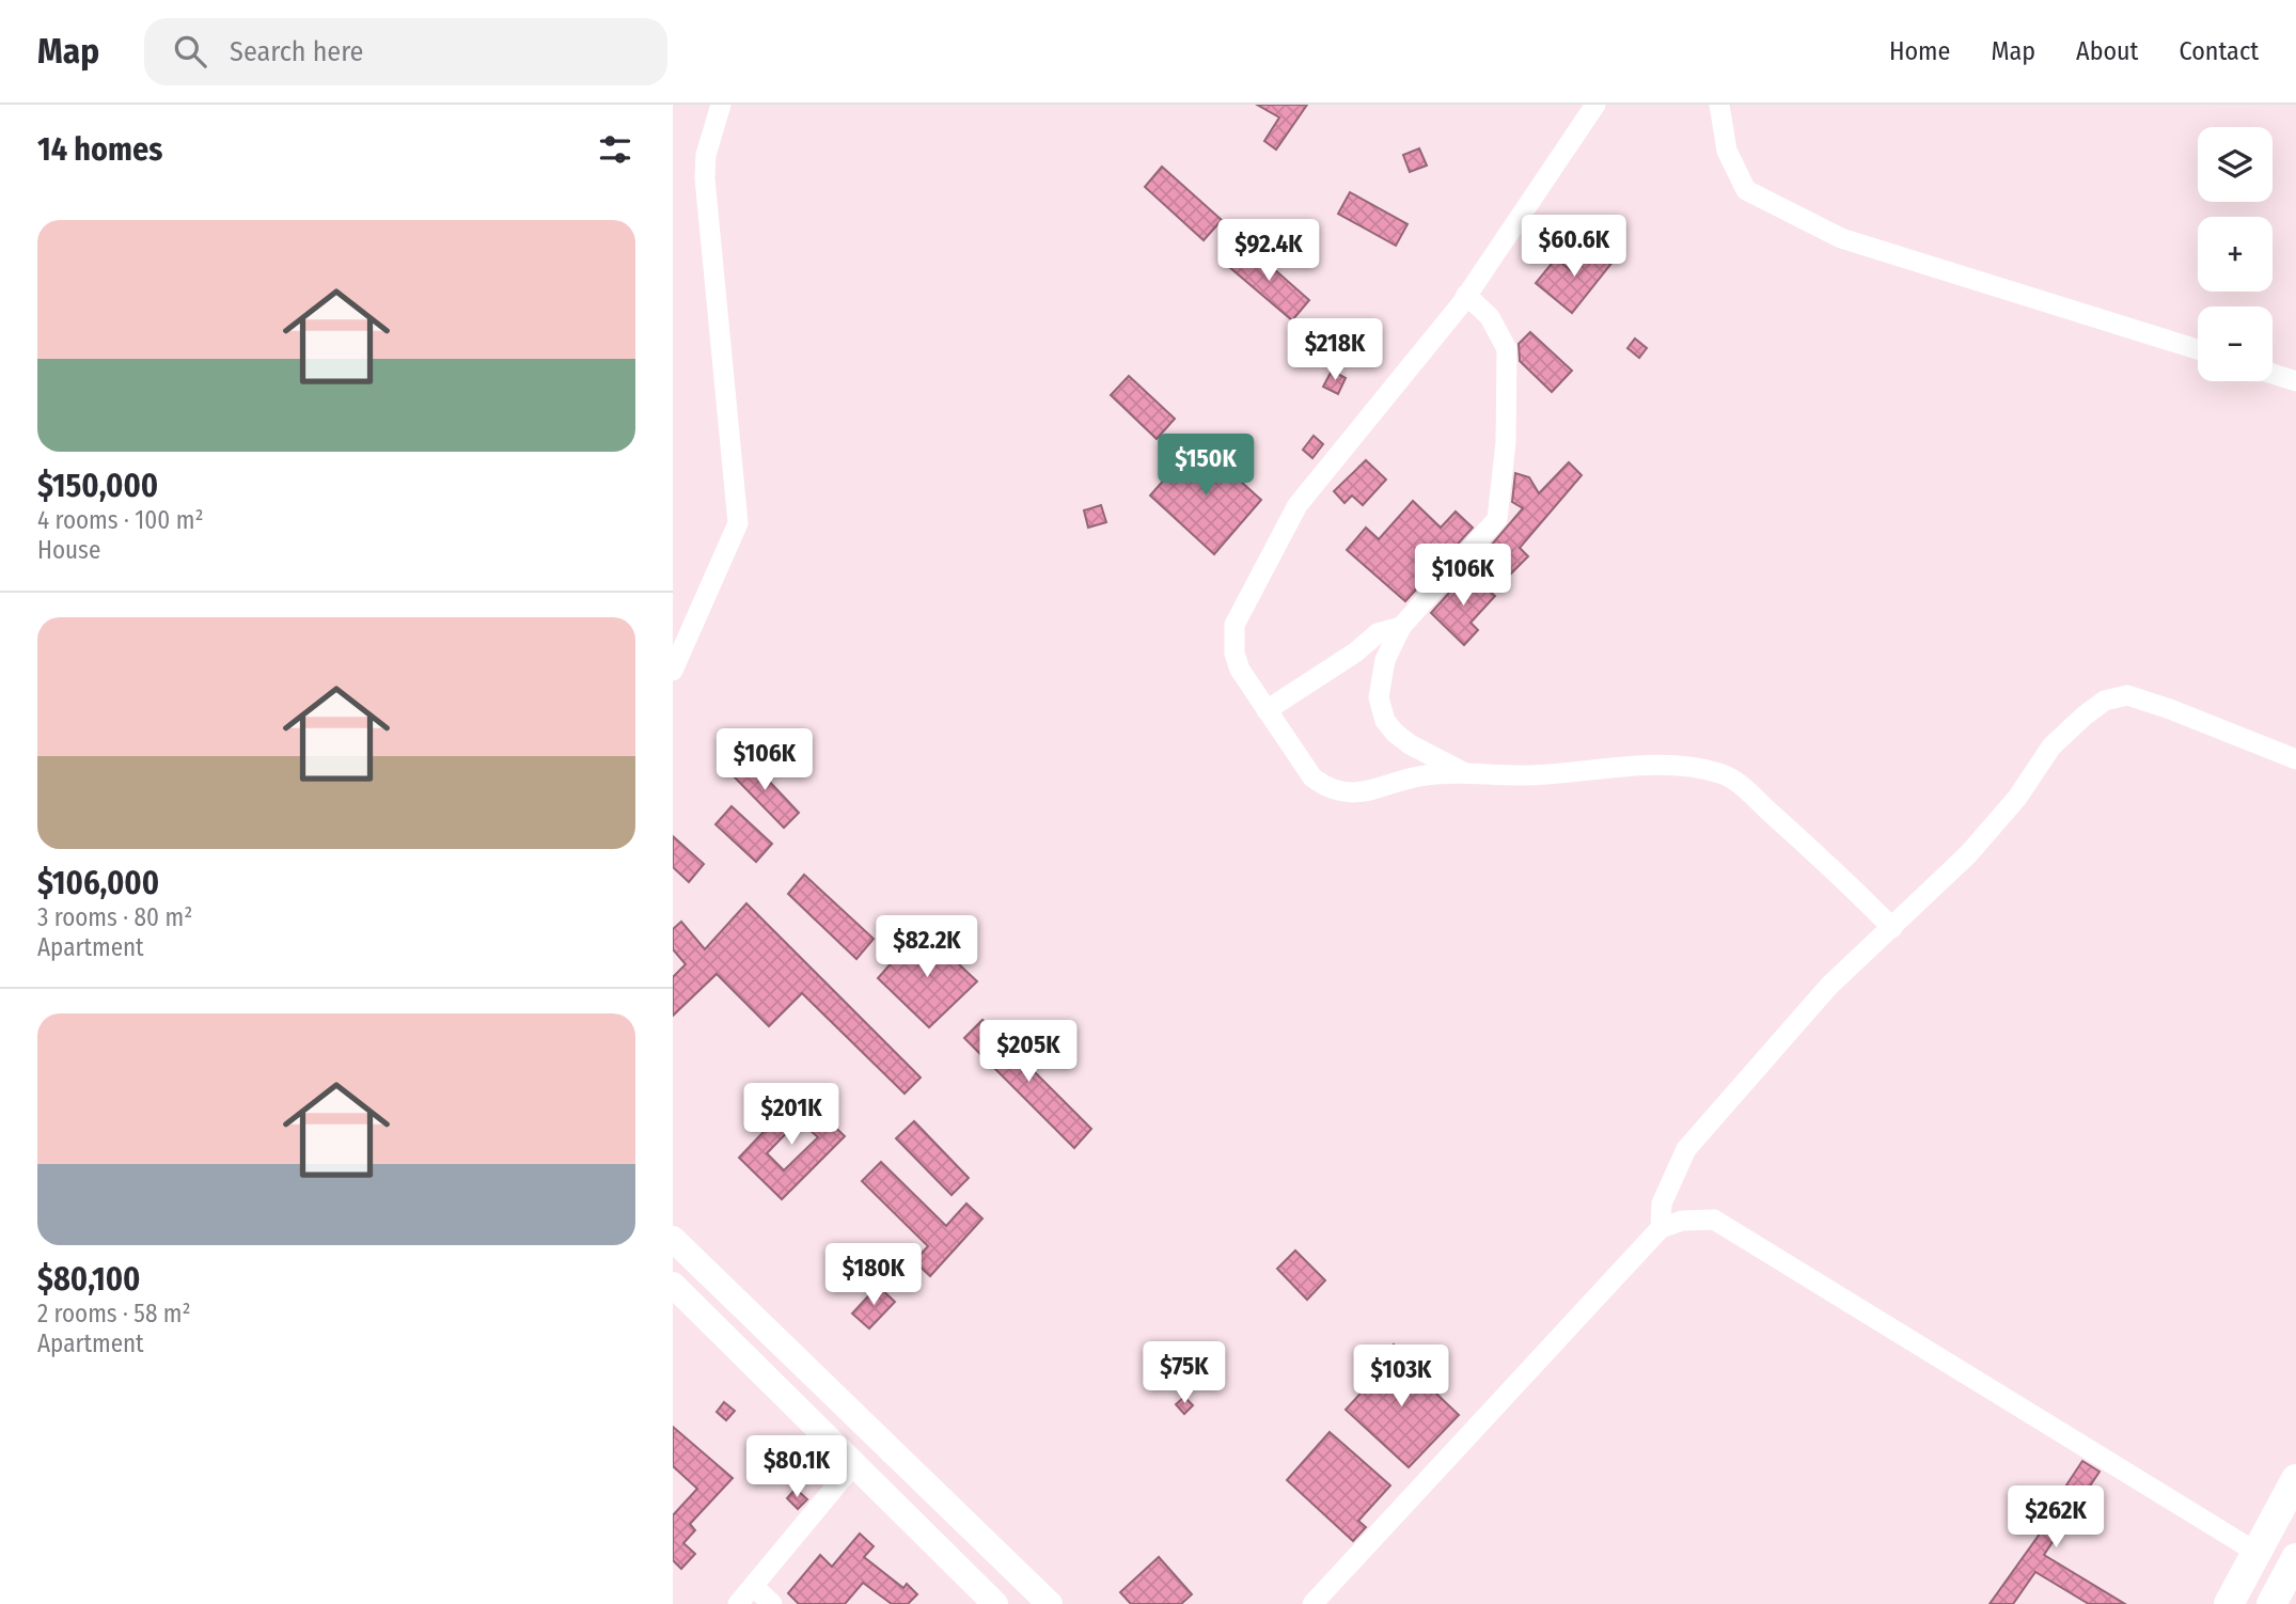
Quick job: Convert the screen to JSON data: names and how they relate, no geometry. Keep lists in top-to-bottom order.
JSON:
{
  "page": {
    "header": "Map",
    "search": "Search here",
    "nav": [
      "Home",
      "Map",
      "About",
      "Contact"
    ],
    "heading": "14 homes",
    "map_buttons": ["+", "−"],
    "list": [
      {
        "name": "$150,000",
        "note": "4 rooms · 100 m² · House"
      },
      {
        "name": "$106,000",
        "note": "3 rooms · 80 m² · Apartment"
      },
      {
        "name": "$80,100",
        "note": "2 rooms · 58 m² · Apartment"
      }
    ],
    "price": [
      "$60.6K",
      "$92.4K",
      "$218K",
      "$150K",
      "$106K",
      "$106K",
      "$82.2K",
      "$205K",
      "$201K",
      "$180K",
      "$75K",
      "$103K",
      "$80.1K",
      "$262K"
    ]
  }
}
